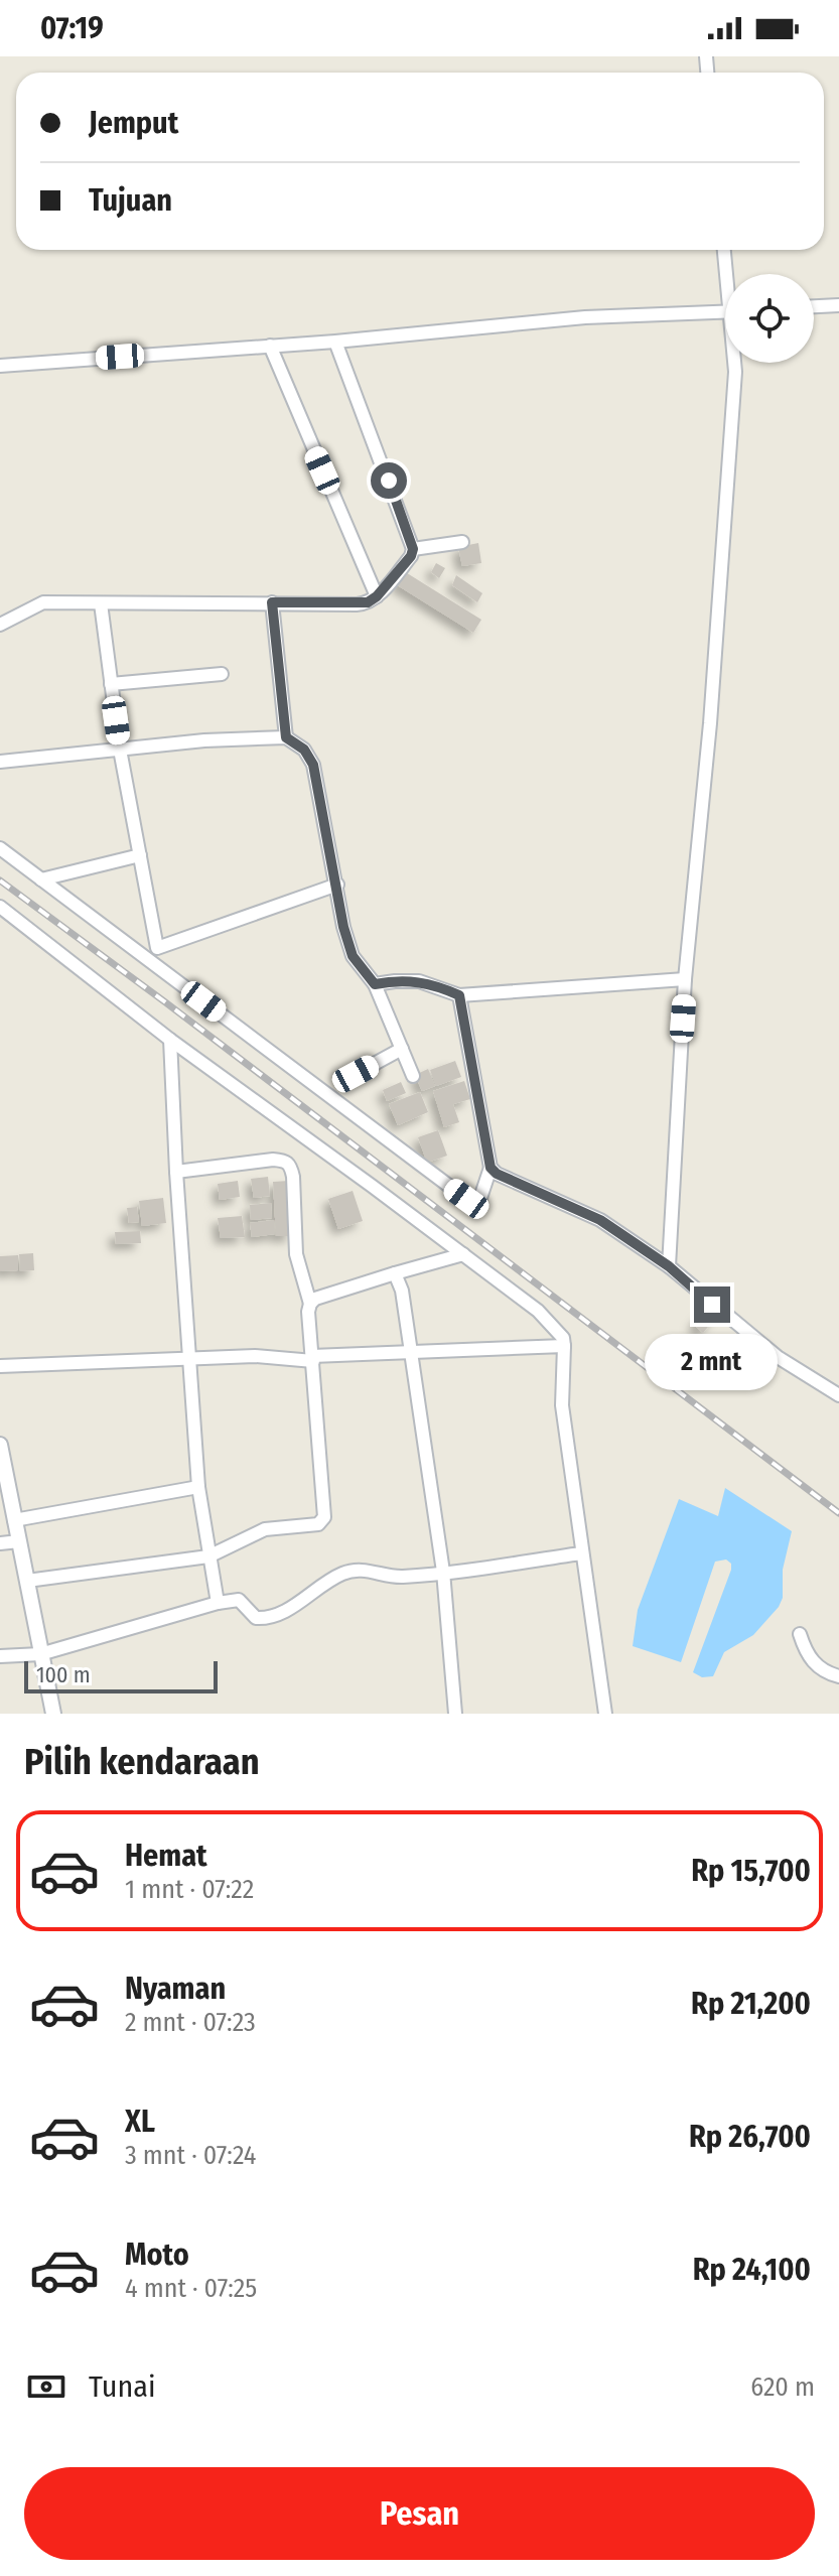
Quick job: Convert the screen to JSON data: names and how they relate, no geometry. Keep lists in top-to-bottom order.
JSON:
{
  "scale_bar": "100 m",
  "page": {
    "status": "07:19",
    "banner": ["Jemput", "Tujuan"],
    "bubble": "2 mnt",
    "scale": "100 m",
    "heading": "Pilih kendaraan",
    "list": [
      {
        "name": "Hemat",
        "note": "1 mnt · 07:22",
        "value": "Rp 15,700"
      },
      {
        "name": "Nyaman",
        "note": "2 mnt · 07:23",
        "value": "Rp 21,200"
      },
      {
        "name": "XL",
        "note": "3 mnt · 07:24",
        "value": "Rp 26,700"
      },
      {
        "name": "Moto",
        "note": "4 mnt · 07:25",
        "value": "Rp 24,100"
      }
    ],
    "pay": ["Tunai", "620 m"],
    "buttons": "Pesan"
  }
}
